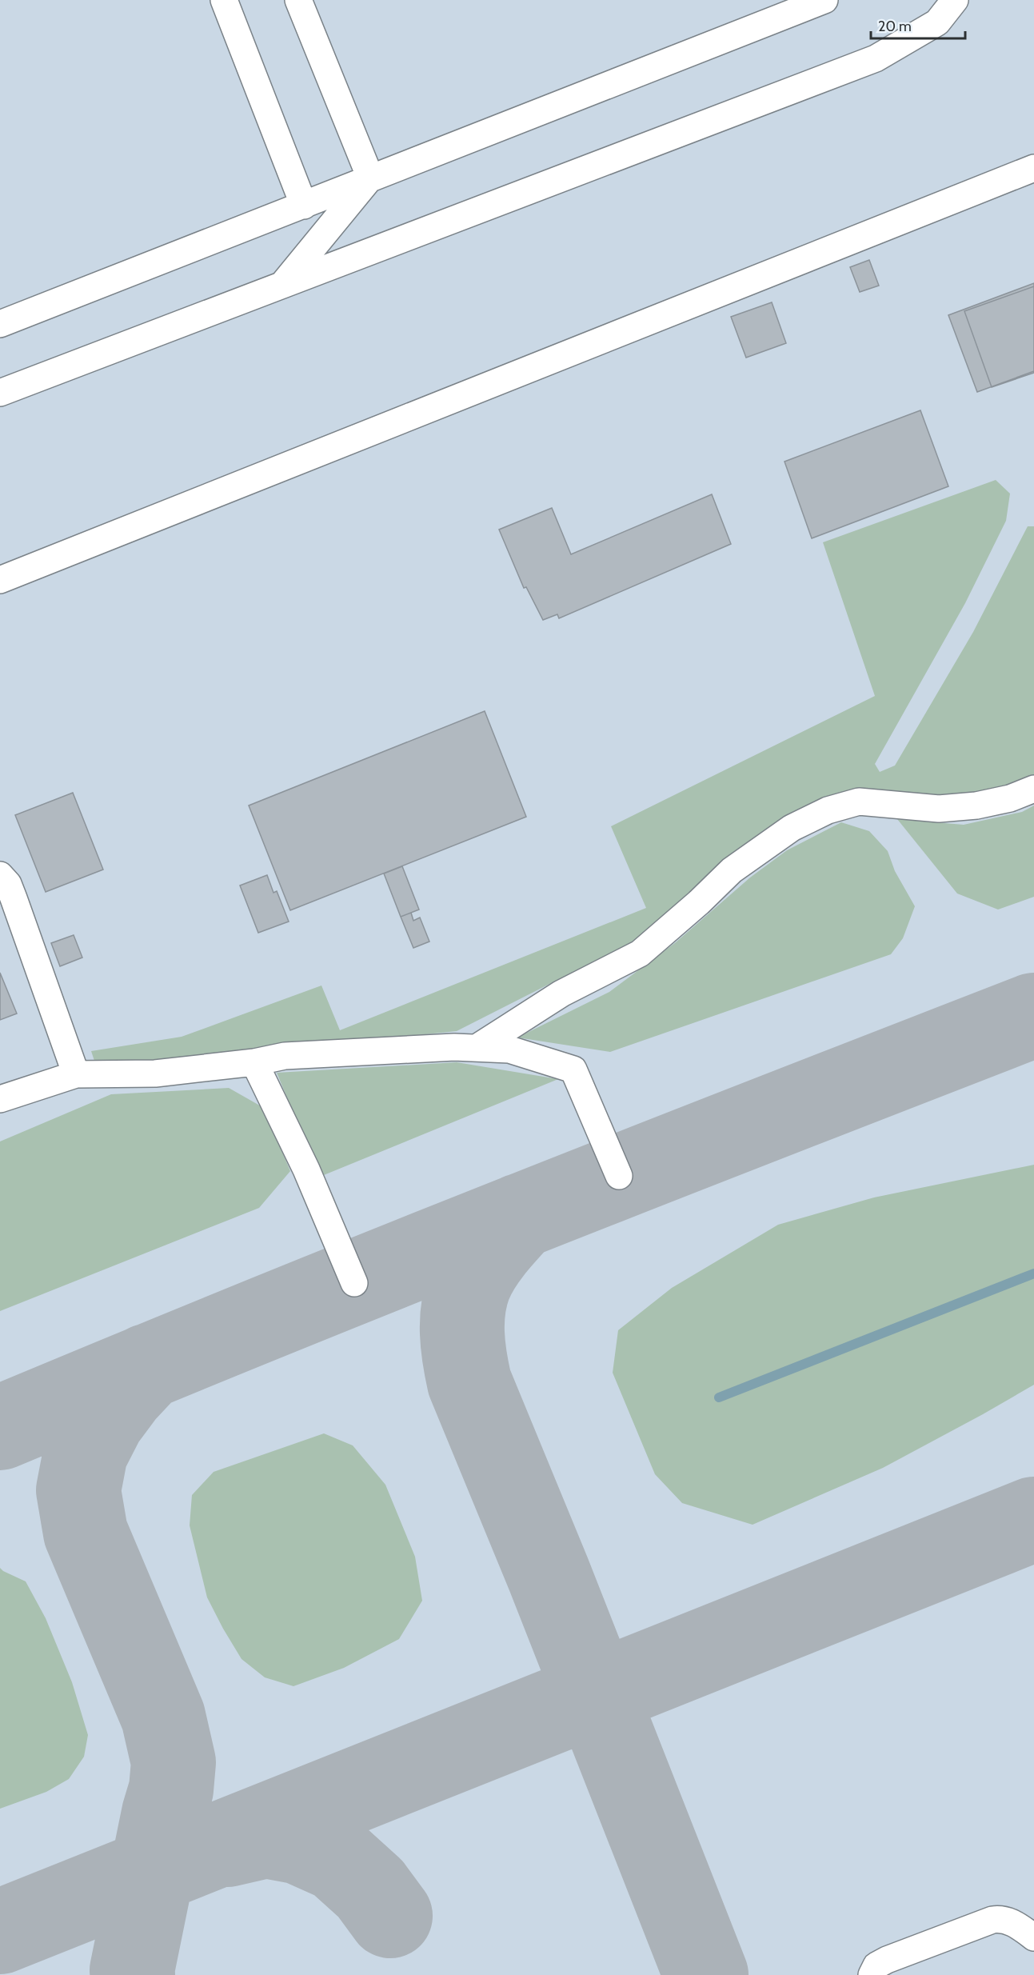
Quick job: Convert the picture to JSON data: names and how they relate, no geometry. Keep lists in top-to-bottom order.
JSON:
{
  "scale_bar": "20 m"
}
